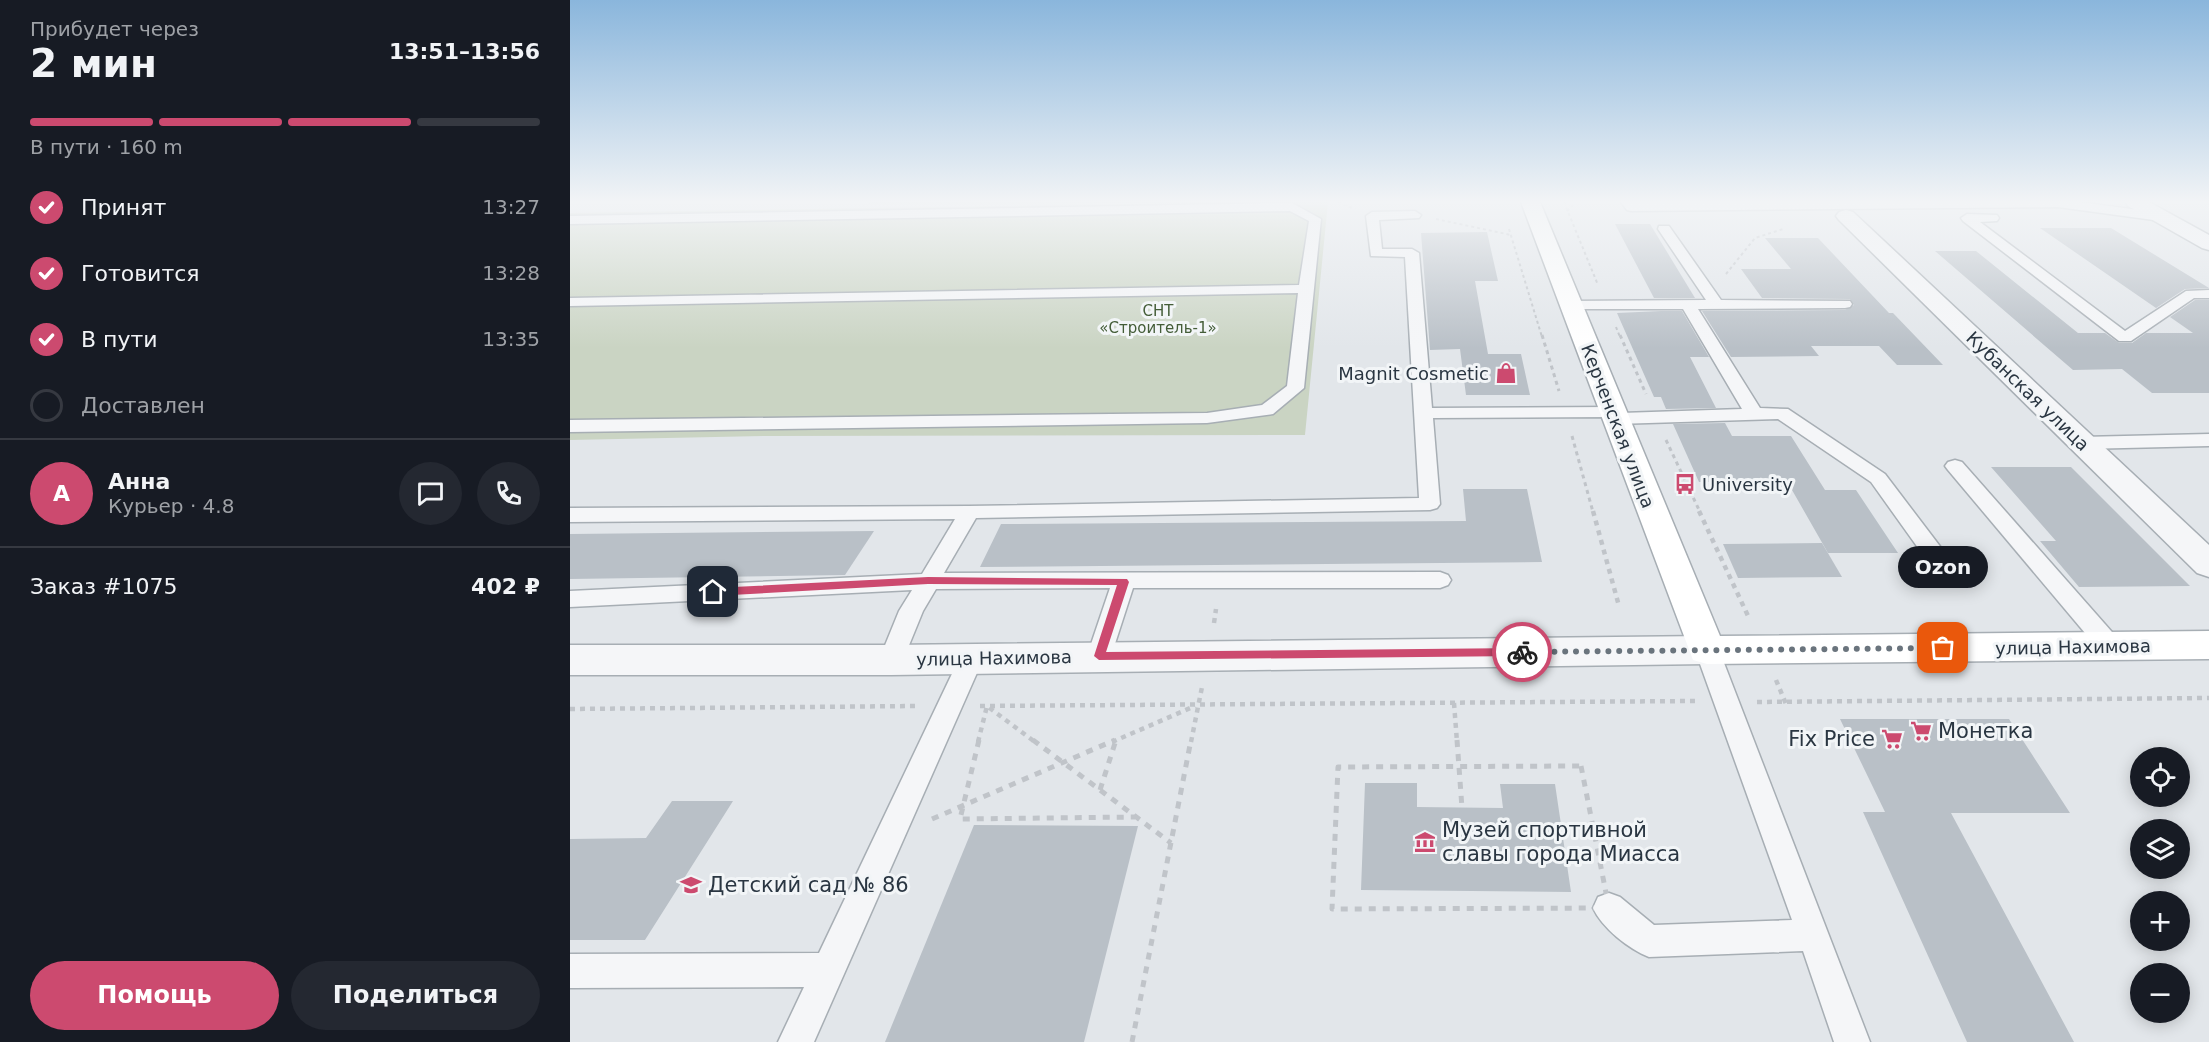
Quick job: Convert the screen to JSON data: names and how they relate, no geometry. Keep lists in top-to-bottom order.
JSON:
{
  "streets": {
    "street": ["Кубанская улица", "Керченская улица", "улица Нахимова"]
  },
  "crossings": [
    ["Керченская улица", "улица Нахимова"]
  ],
  "parks": ["СНТ «Строитель-1»"],
  "places": {
    "shop": ["Magnit Cosmetic"],
    "bus stop": ["University"],
    "other": ["Ozon"],
    "supermarket": ["Монетка", "Fix Price"],
    "museum": ["Музей спортивной славы города Миасса"],
    "school or university": ["Детский сад № 86"]
  },
  "page": {
    "heading": ["2 мин", "Прибудет через", "13:51–13:56"],
    "panel": [
      "Анна",
      "Курьер · 4.8",
      "Заказ #1075",
      "402 ₽"
    ],
    "bar": "В пути · 160 m",
    "list": [
      ["Принят", "13:27"],
      ["Готовится", "13:28"],
      ["В пути", "13:35"],
      "Доставлен"
    ],
    "round": "А",
    "bubble": "Ozon",
    "map_buttons": ["+", "−"],
    "buttons": ["Помощь", "Поделиться"]
  }
}
